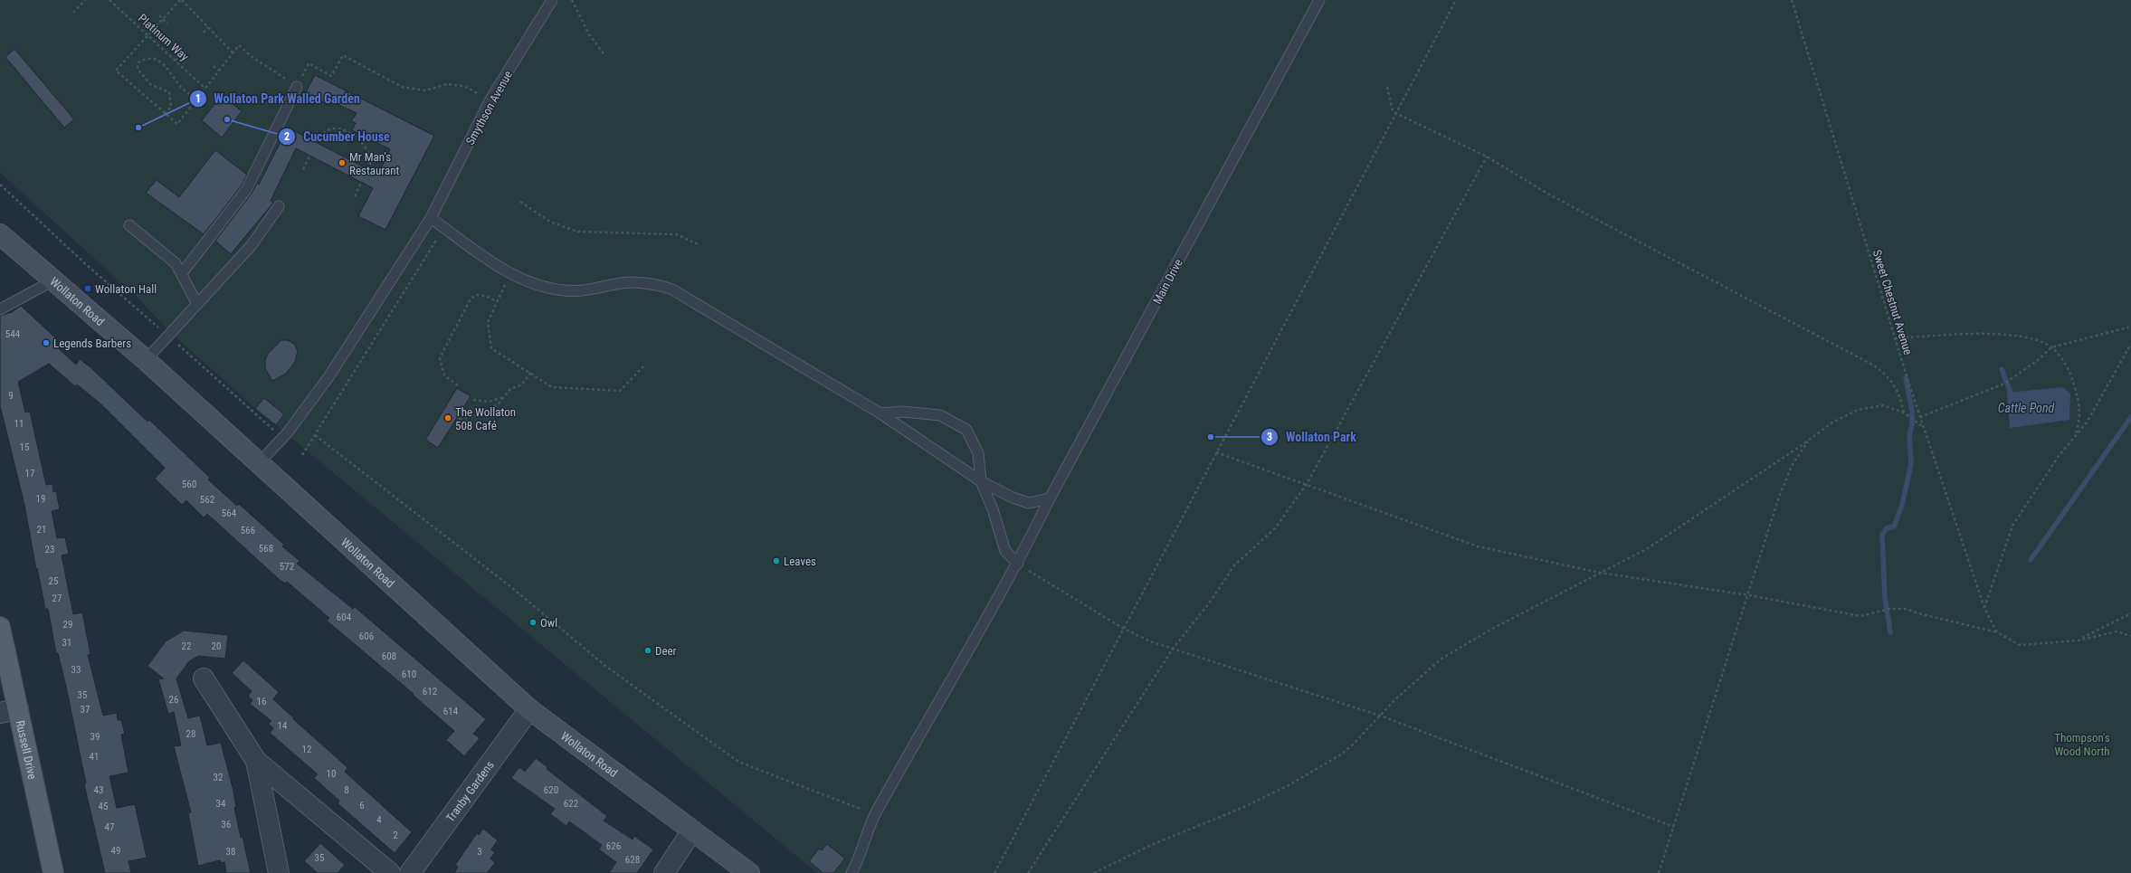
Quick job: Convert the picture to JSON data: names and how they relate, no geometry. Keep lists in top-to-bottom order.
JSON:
{
  "streets": {
    "main road": ["Russell Drive"],
    "street": ["Wollaton Road", "Tranby Gardens"],
    "lane": ["Smythson Avenue", "Main Drive"],
    "path": ["Platinum Way", "Sweet Chestnut Avenue"]
  },
  "crossings": [
    ["Smythson Avenue", "Wollaton Road"],
    ["Wollaton Road", "Tranby Gardens"]
  ],
  "water": ["Cattle Pond"],
  "parks": ["Thompson's Wood North"],
  "places": {
    "other": [
      "Cucumber House",
      "Wollaton Park Walled Garden",
      "Mr Man's Restaurant",
      "Legends Barbers",
      "The Wollaton 508 Café",
      "Wollaton Park",
      "Leaves",
      "Owl",
      "Deer"
    ],
    "transit": ["Wollaton Hall"]
  },
  "house_numbers": [
    "544",
    "9",
    "11",
    "15",
    "17",
    "560",
    "19",
    "562",
    "564",
    "21",
    "566",
    "568",
    "23",
    "572",
    "25",
    "27",
    "604",
    "29",
    "606",
    "31",
    "22",
    "20",
    "608",
    "33",
    "610",
    "612",
    "35",
    "26",
    "16",
    "37",
    "614",
    "14",
    "28",
    "39",
    "12",
    "41",
    "10",
    "32",
    "43",
    "8",
    "620",
    "34",
    "622",
    "6",
    "45",
    "4",
    "36",
    "47",
    "2",
    "626",
    "49",
    "38",
    "3",
    "35",
    "628"
  ]
}
